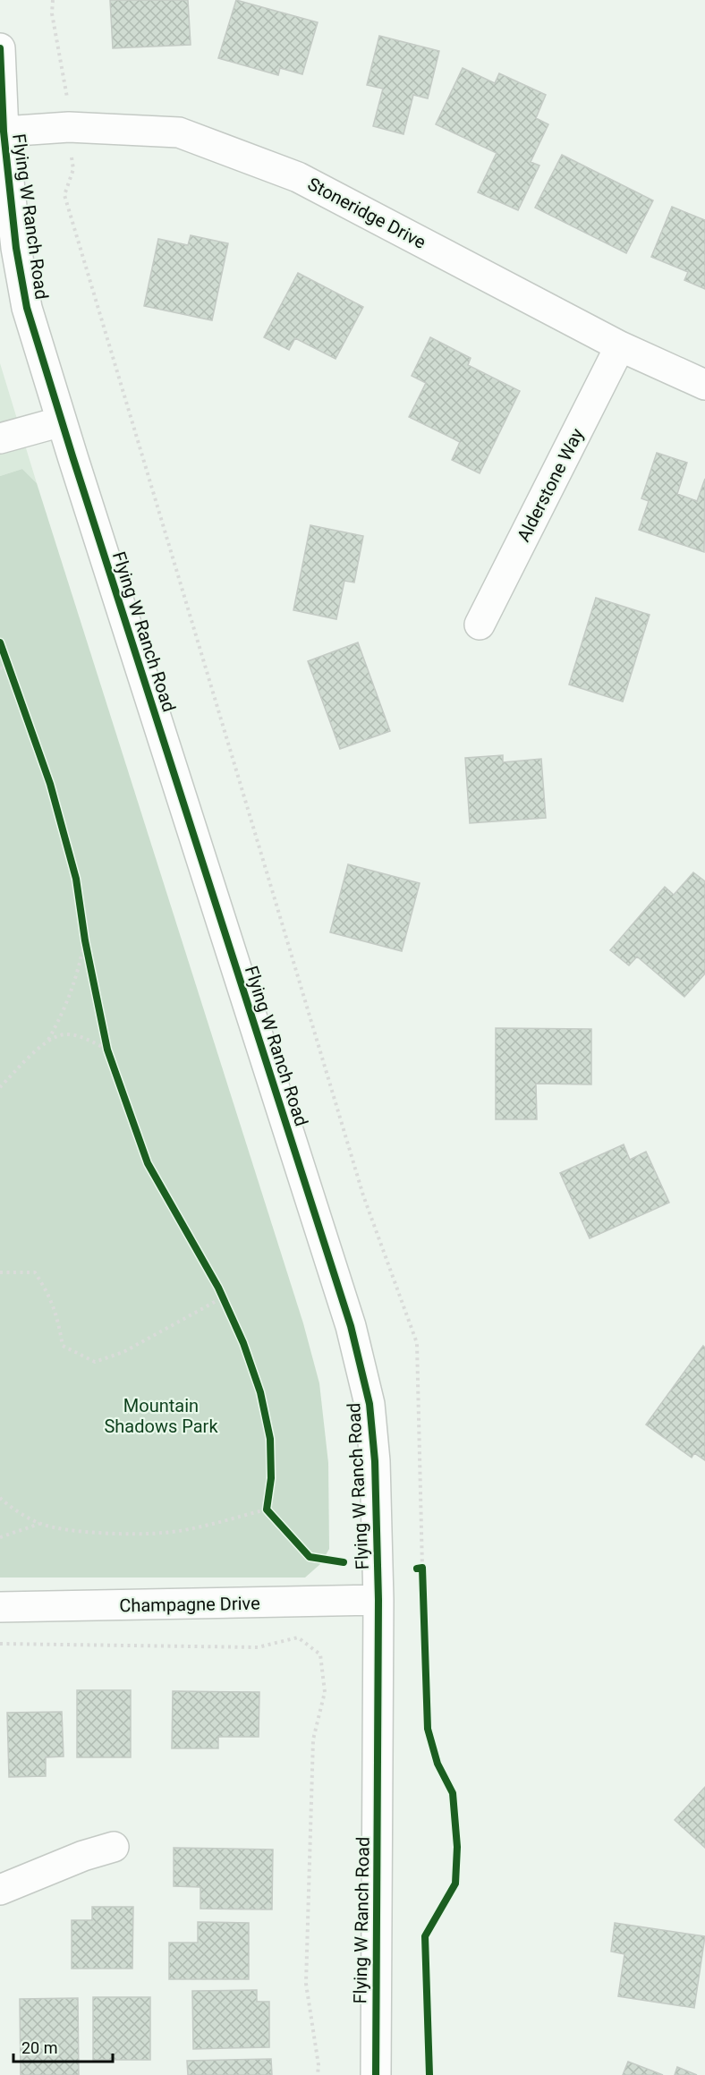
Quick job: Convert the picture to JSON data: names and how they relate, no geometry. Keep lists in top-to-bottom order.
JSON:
{
  "streets": {
    "street": [
      "Stoneridge Drive",
      "Flying W Ranch Road",
      "Alderstone Way",
      "Champagne Drive"
    ]
  },
  "crossings": [
    ["Stoneridge Drive", "Flying W Ranch Road"],
    ["Stoneridge Drive", "Alderstone Way"],
    ["Flying W Ranch Road", "Champagne Drive"]
  ],
  "parks": ["Mountain Shadows Park"],
  "scale_bar": "20 m"
}
